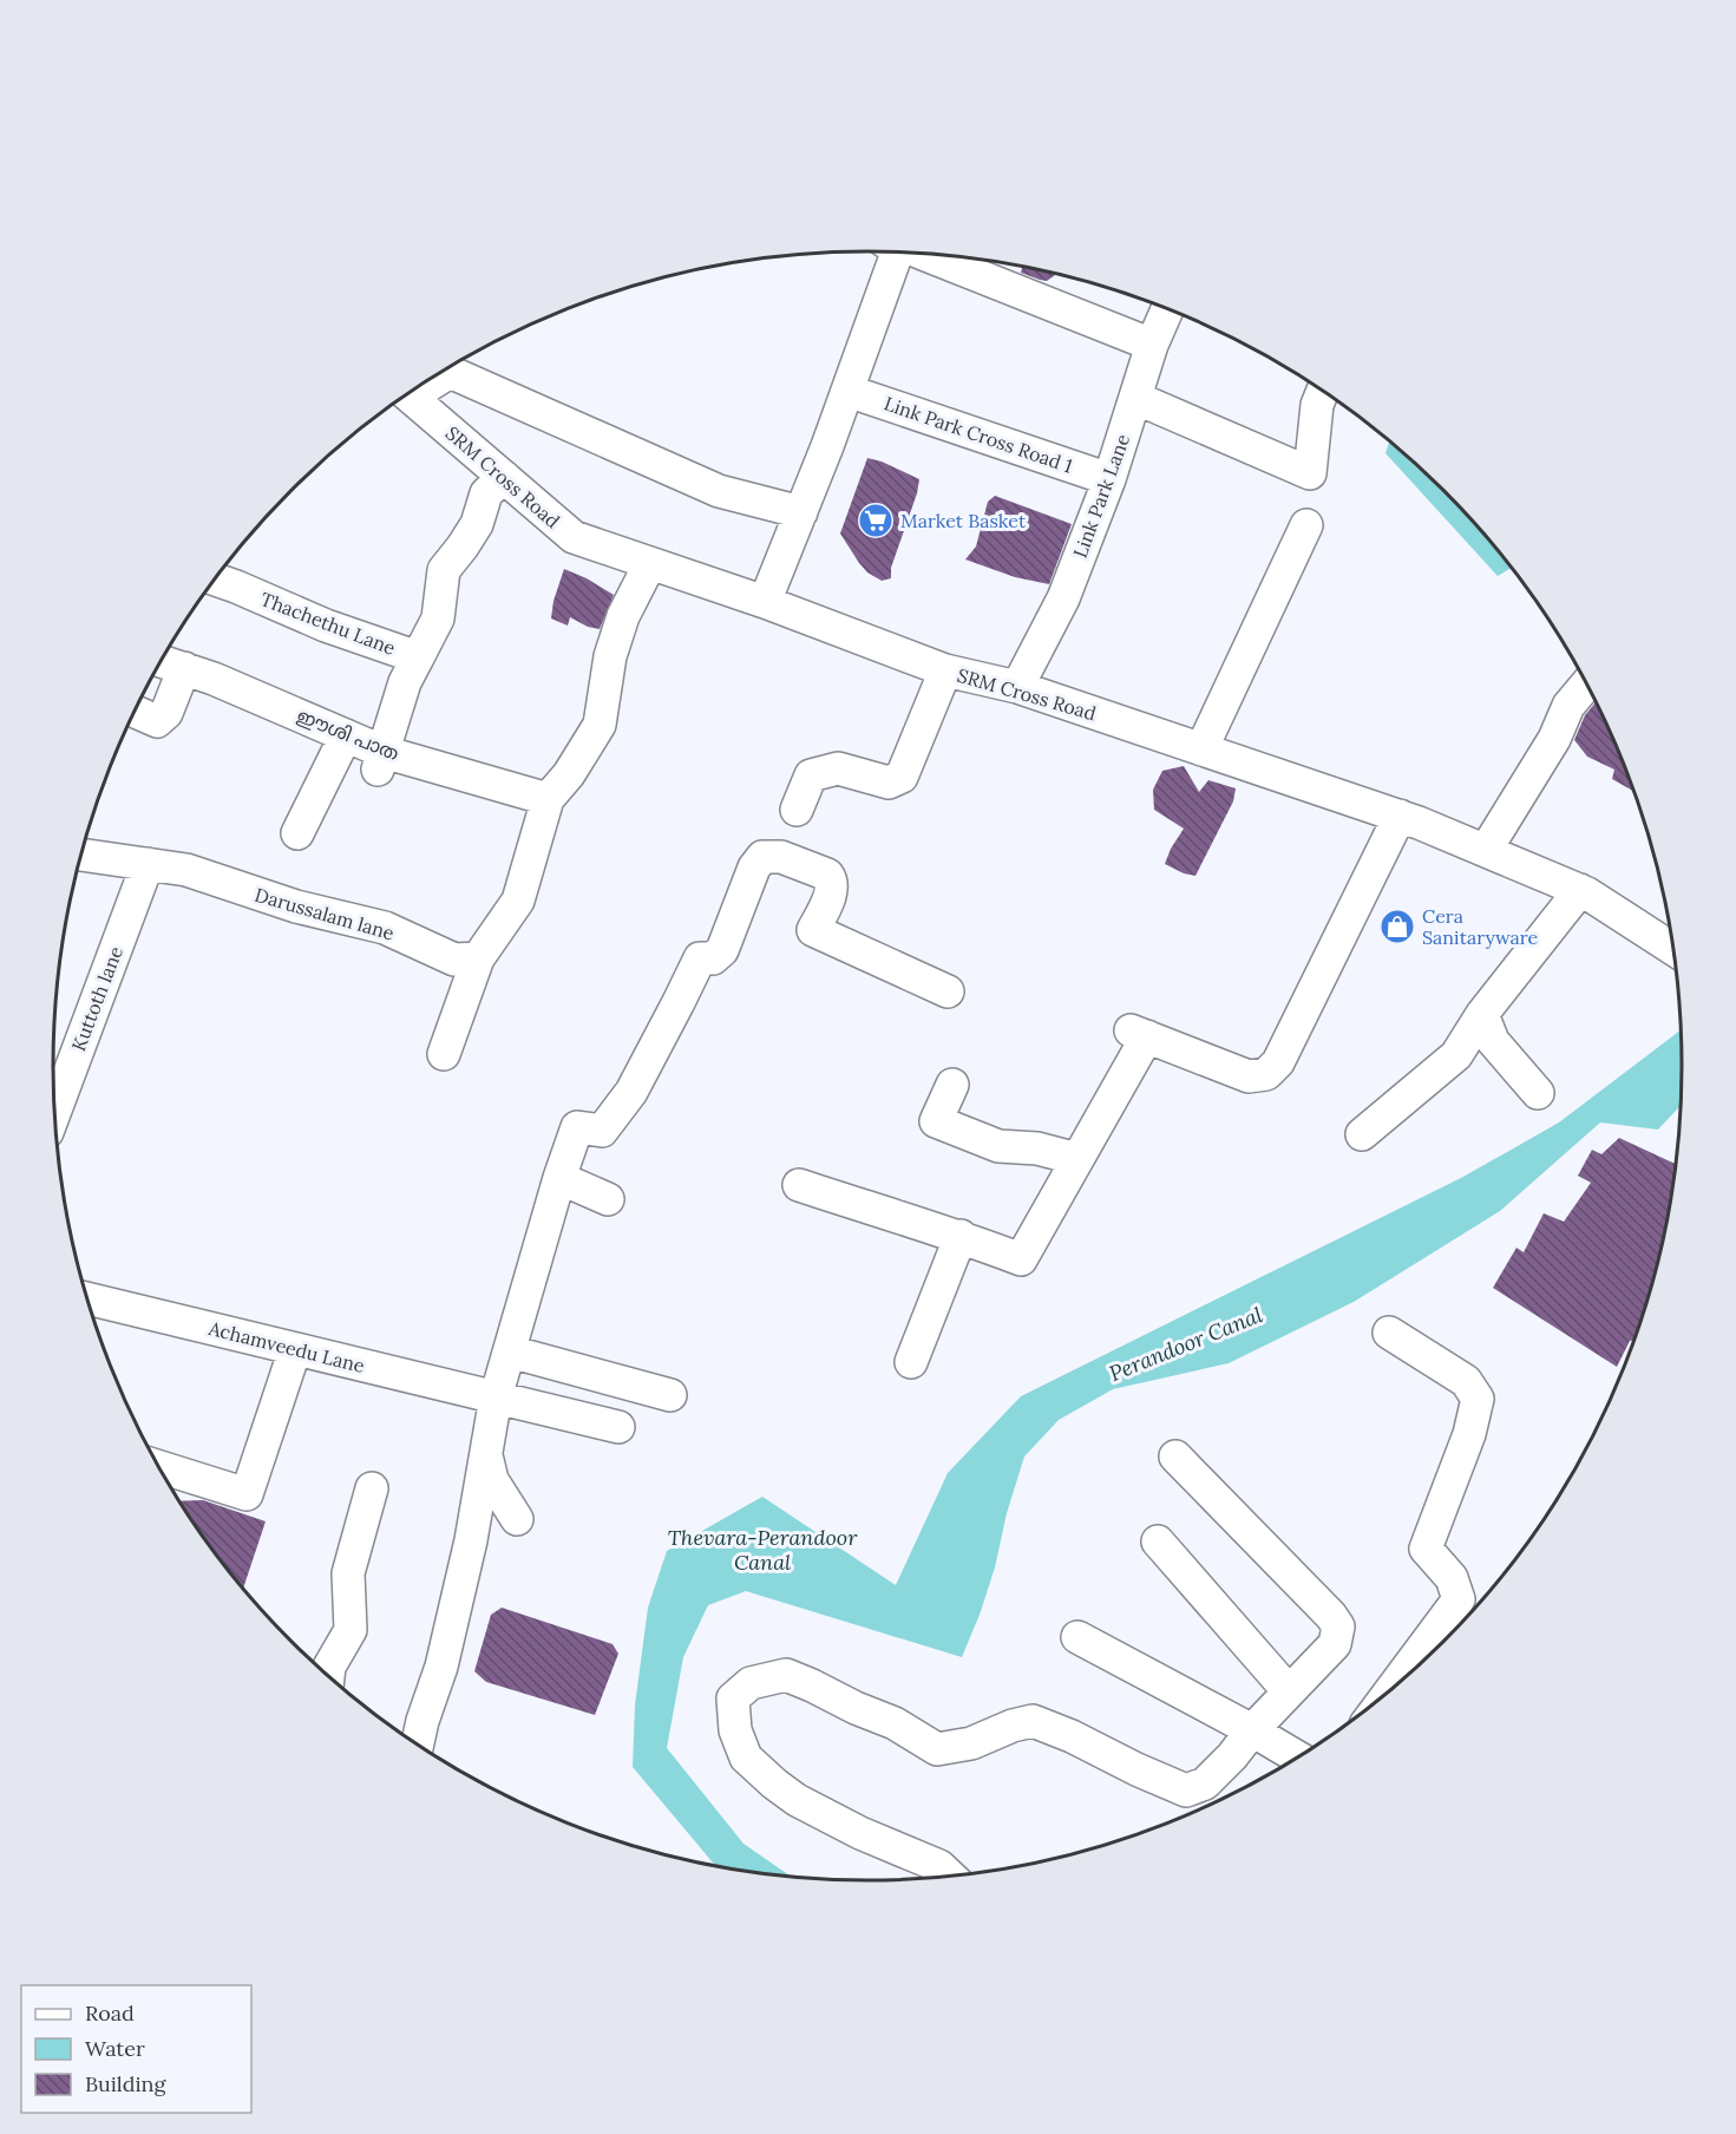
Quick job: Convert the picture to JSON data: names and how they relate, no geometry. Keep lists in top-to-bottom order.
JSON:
{
  "streets": {
    "street": [
      "Link Park Cross Road 1",
      "SRM Cross Road",
      "Link Park Lane",
      "Thachethu Lane",
      "ഈശി പാത",
      "Darussalam lane",
      "Kuttoth lane",
      "Achamveedu Lane"
    ]
  },
  "crossings": [
    ["Link Park Cross Road 1", "Link Park Lane"],
    ["SRM Cross Road", "Link Park Lane"],
    ["SRM Cross Road", "Thachethu Lane"],
    ["Darussalam lane", "Kuttoth lane"]
  ],
  "water": ["Perandoor Canal", "Thevara-Perandoor Canal"],
  "places": {
    "supermarket": ["Market Basket"],
    "shop": ["Cera Sanitaryware"]
  },
  "legend": ["Road", "Water", "Building"]
}
